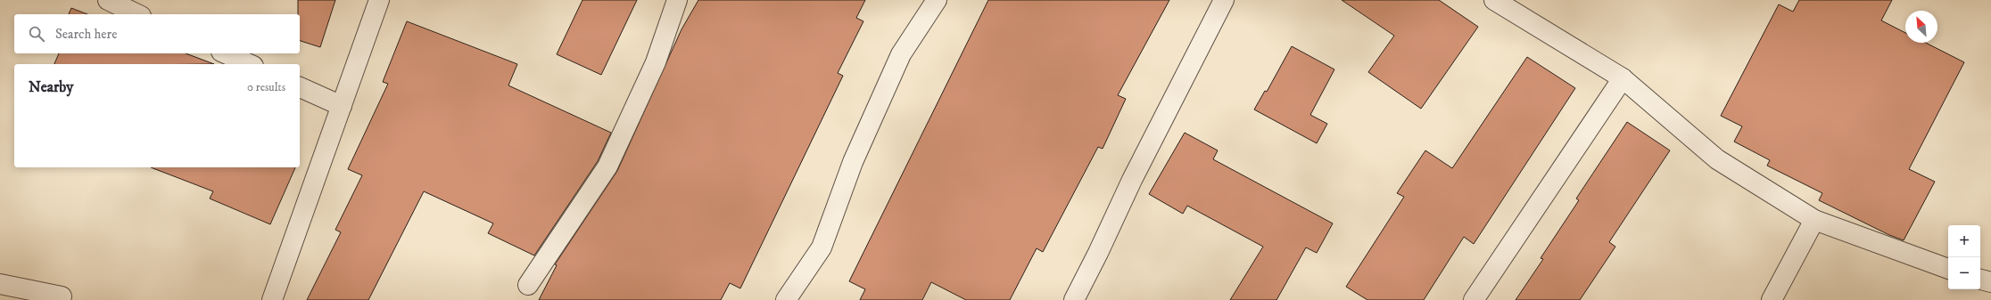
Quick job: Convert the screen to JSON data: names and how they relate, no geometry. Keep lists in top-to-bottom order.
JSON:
{
  "north": "top left",
  "page": {
    "search": "Search here",
    "heading": ["Nearby", "0 results"],
    "map_buttons": ["+", "−"]
  }
}
